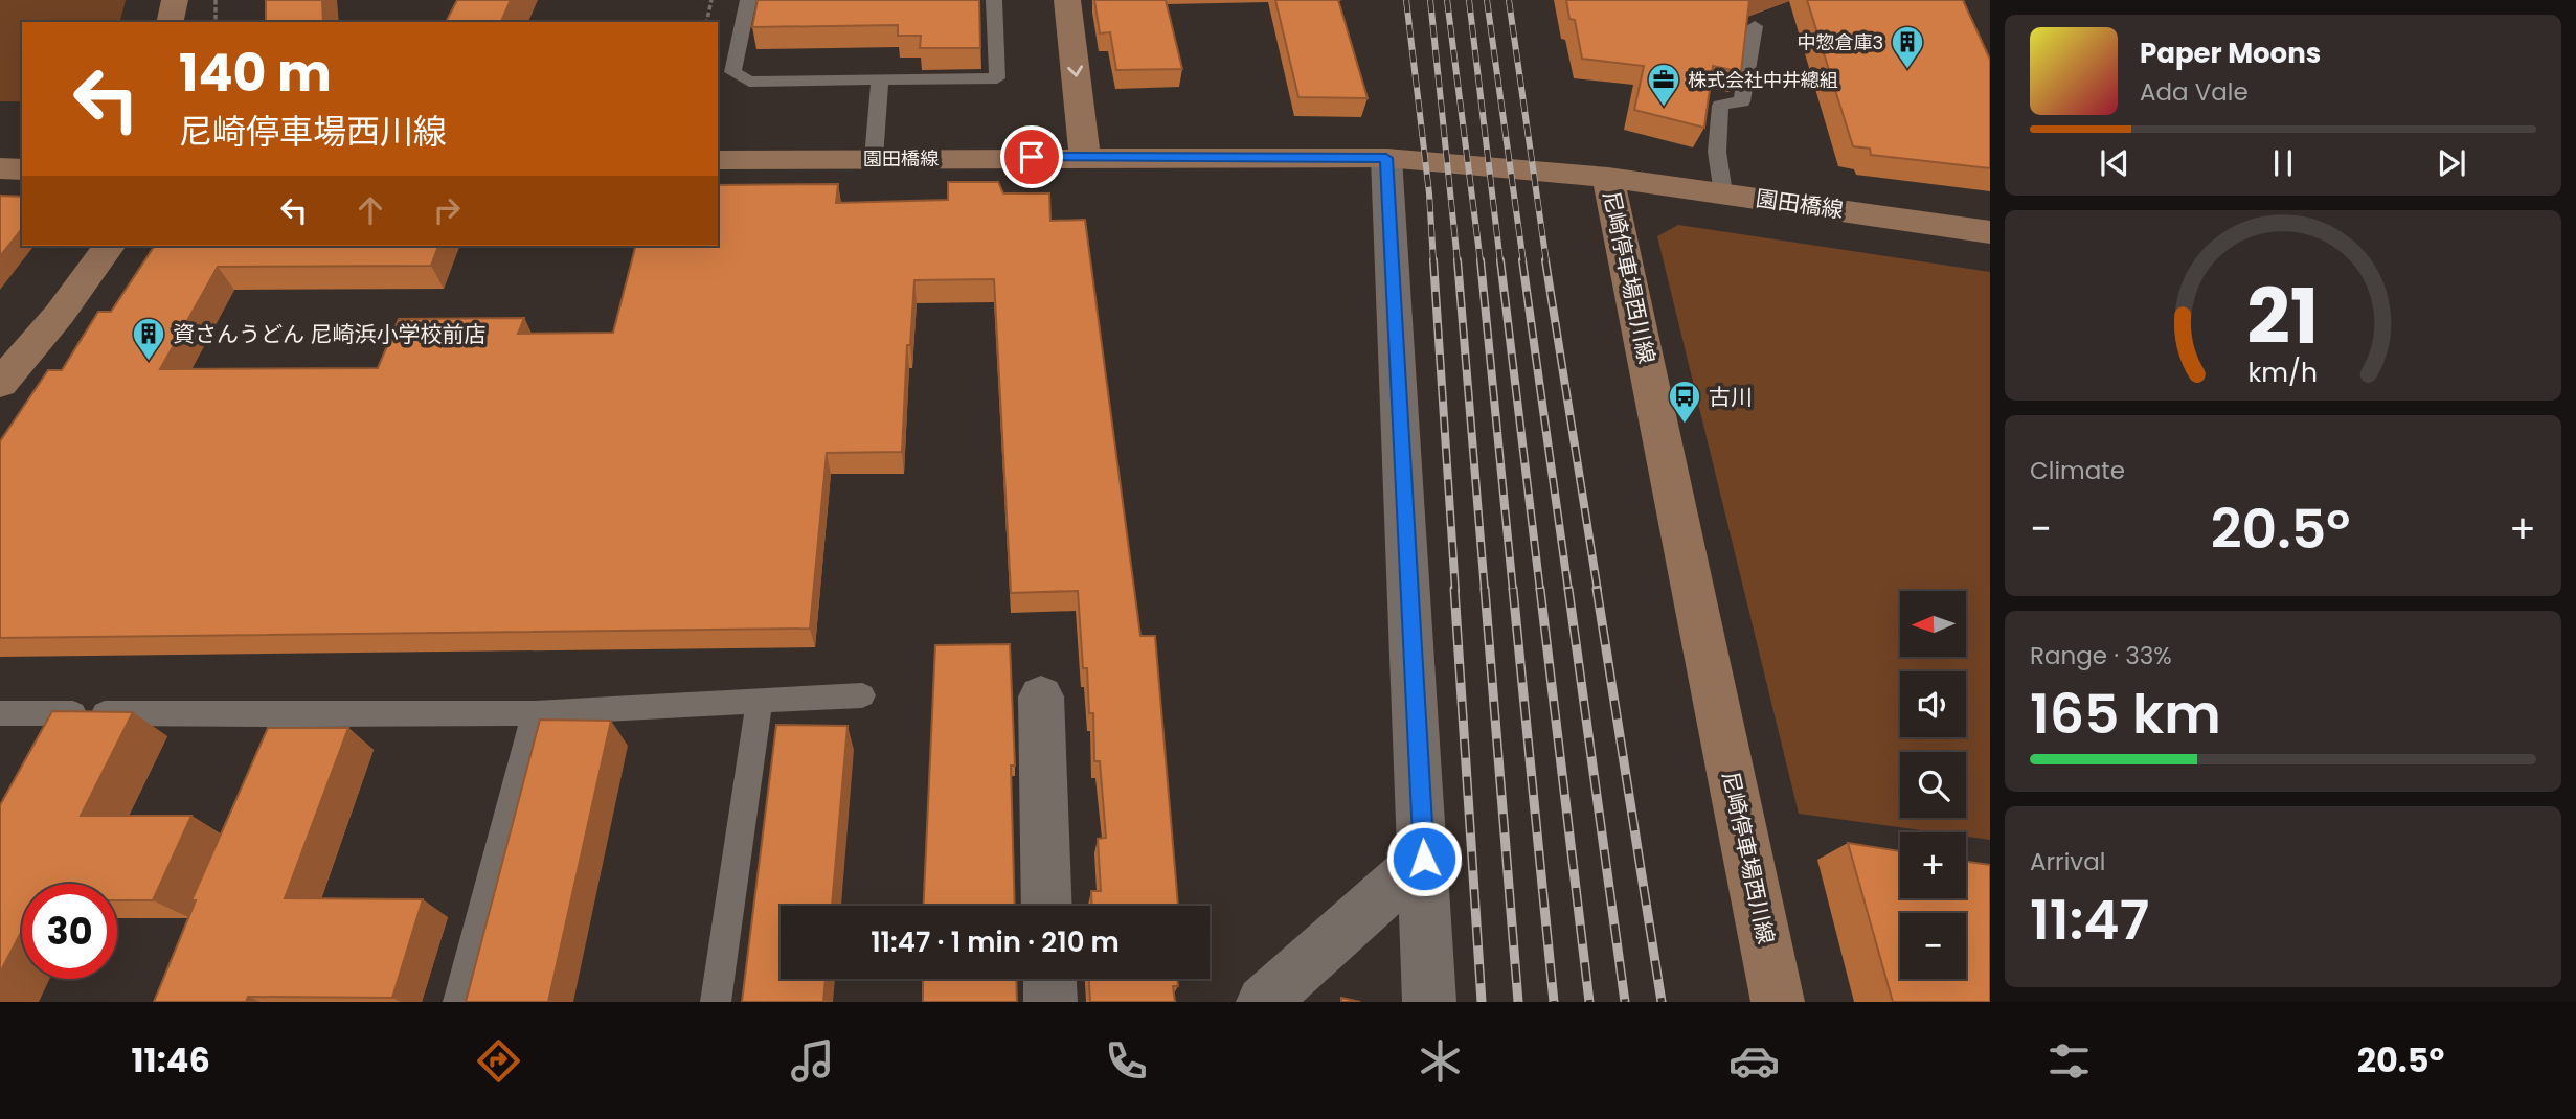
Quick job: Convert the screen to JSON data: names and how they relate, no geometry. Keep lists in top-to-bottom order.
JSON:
{
  "streets": {
    "main road": ["園田橋線", "尼崎停車場西川線"]
  },
  "crossings": [
    ["園田橋線", "尼崎停車場西川線"]
  ],
  "places": {
    "building": ["中惣倉庫3", "資さんうどん 尼崎浜小学校前店"],
    "office": ["株式会社中井總組"],
    "bus stop": ["古川"]
  },
  "north": "left",
  "page": {
    "turn": ["140 m", "尼崎停車場西川線"],
    "song": ["Paper Moons", "Ada Vale"],
    "tile": [
      "Climate",
      ["Range · 33%", "165 km"],
      ["Arrival", "11:47"]
    ],
    "heat": ["−", "20.5°", "+"],
    "map_buttons": ["+", "−"],
    "limit": "30",
    "trip": "11:47 · 1 min · 210 m",
    "tabs": ["11:46", "20.5°"],
    "gauge": ["21", "km/h"]
  }
}
